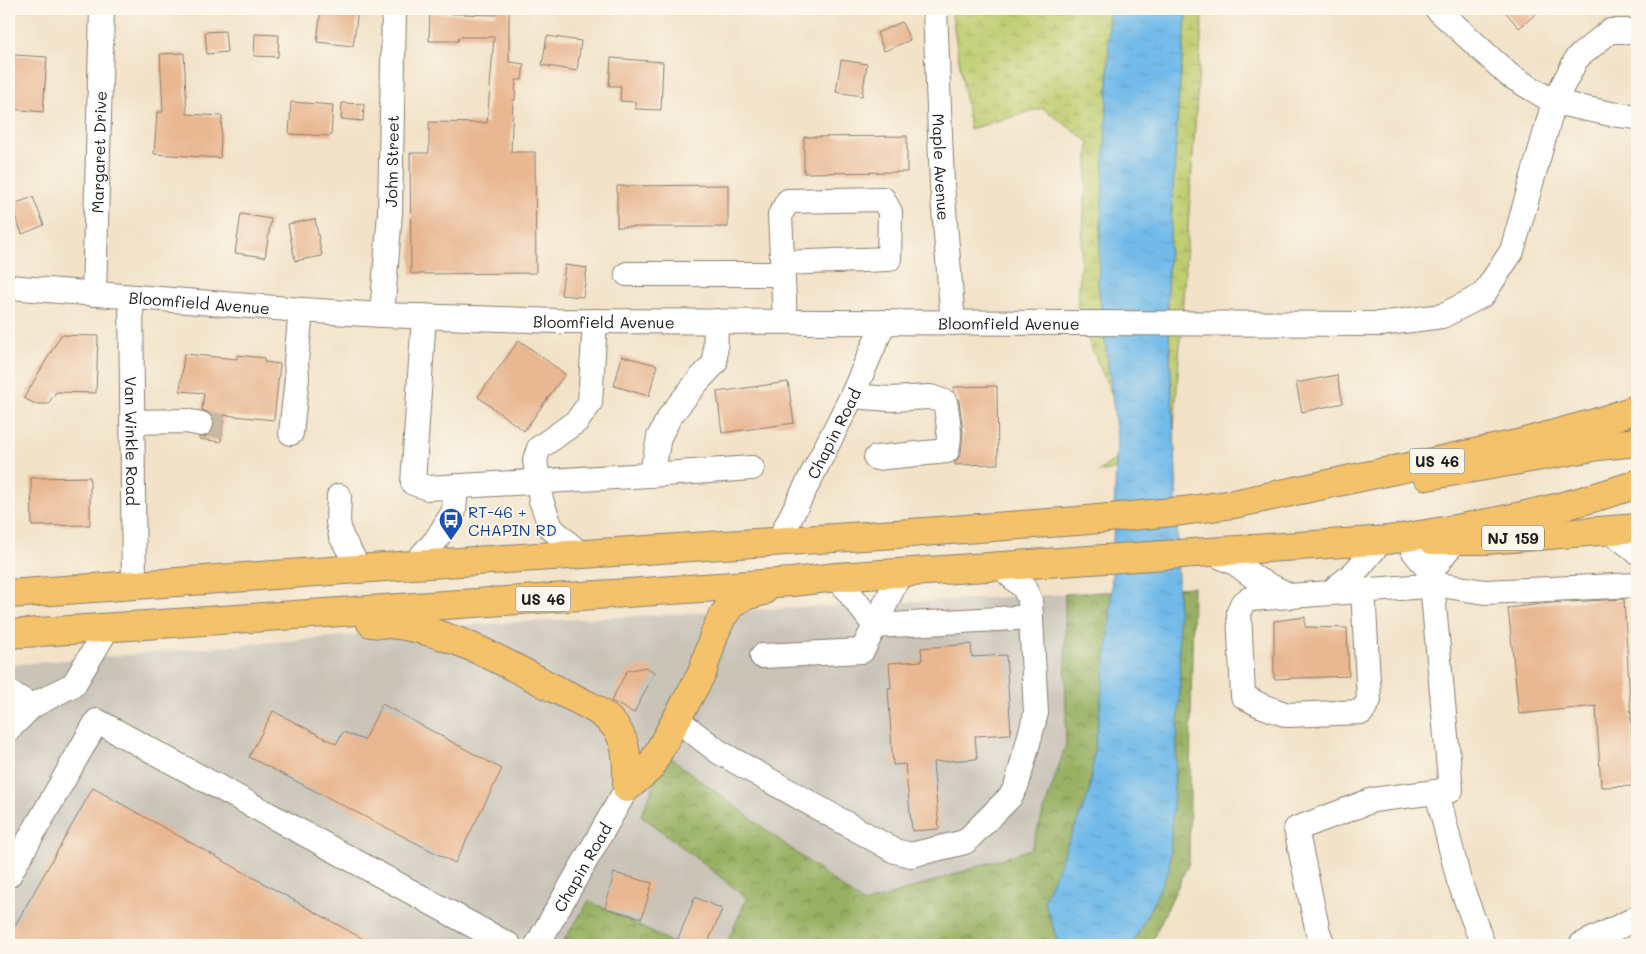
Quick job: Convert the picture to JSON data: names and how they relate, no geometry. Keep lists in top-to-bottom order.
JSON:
{
  "streets": {
    "main road": ["US 46", "NJ 159"],
    "street": [
      "Margaret Drive",
      "John Street",
      "Maple Avenue",
      "Bloomfield Avenue",
      "Chapin Road",
      "Van Winkle Road"
    ]
  },
  "crossings": [
    ["Margaret Drive", "Bloomfield Avenue"],
    ["John Street", "Bloomfield Avenue"],
    ["Maple Avenue", "Bloomfield Avenue"],
    ["Bloomfield Avenue", "Chapin Road"],
    ["Bloomfield Avenue", "Van Winkle Road"],
    ["Chapin Road", "US 46"],
    ["Van Winkle Road", "US 46"],
    ["US 46", "NJ 159"]
  ],
  "places": {
    "bus stop": ["RT-46 + CHAPIN RD"]
  }
}
